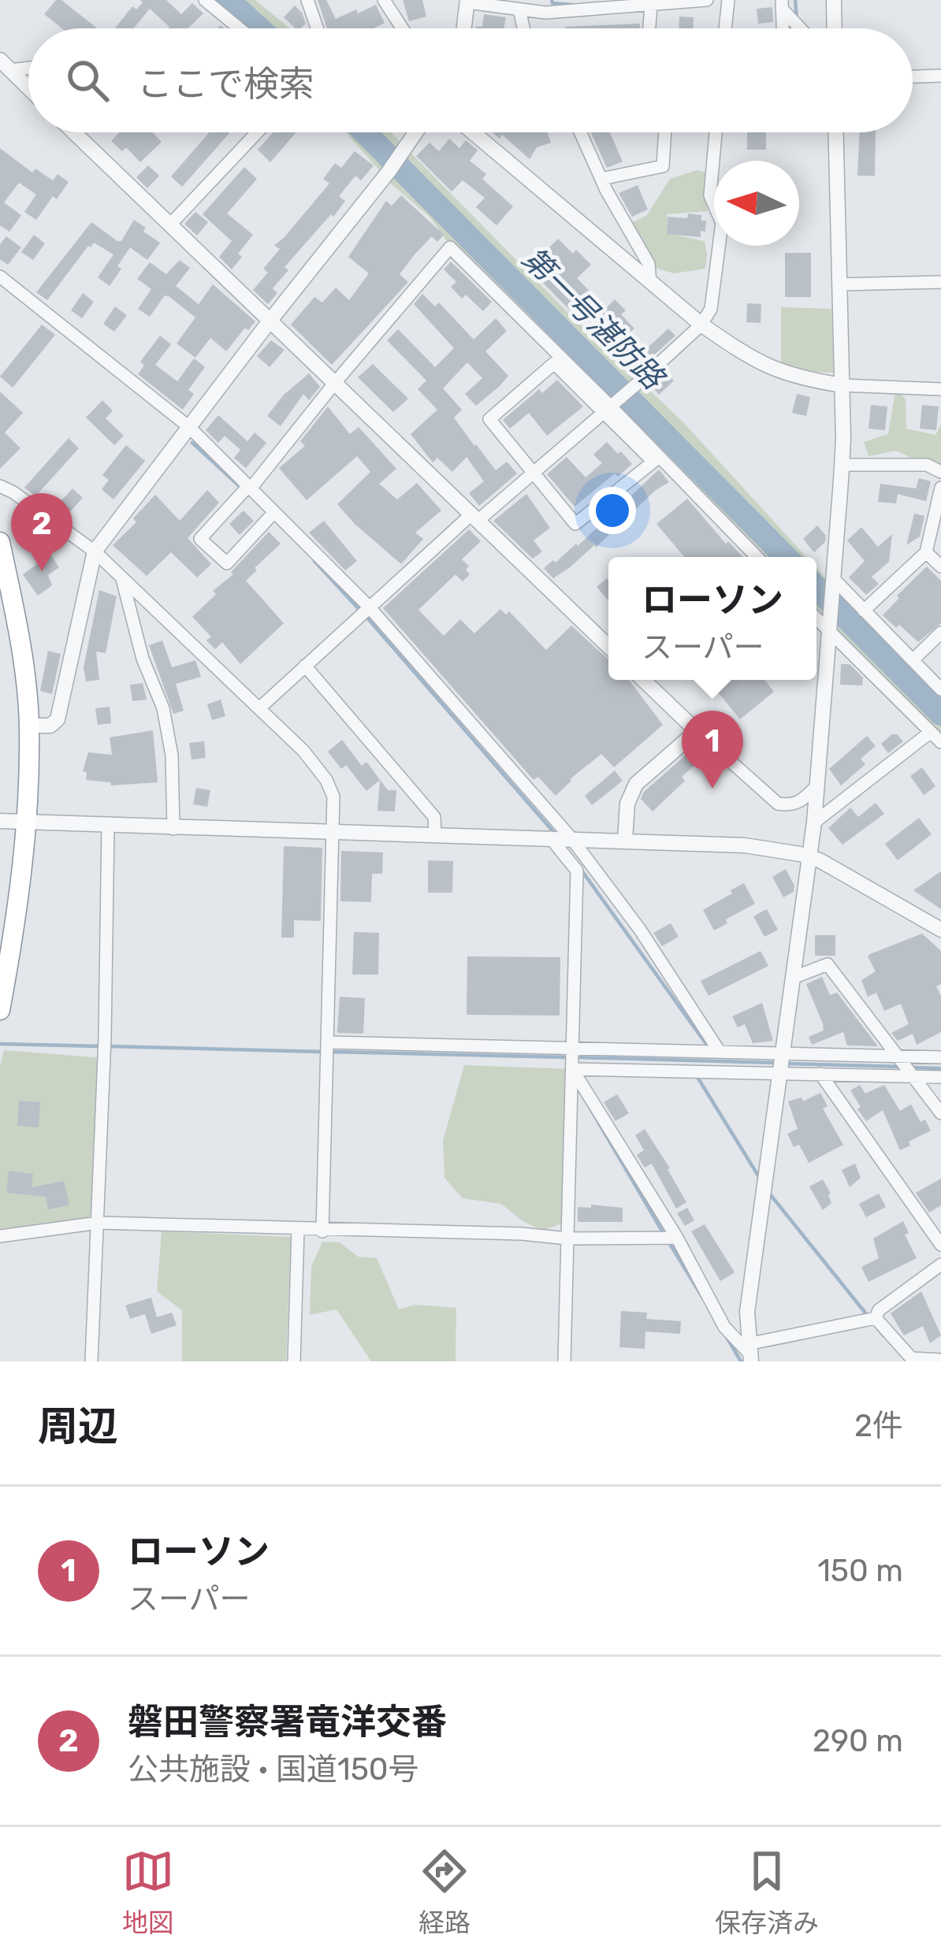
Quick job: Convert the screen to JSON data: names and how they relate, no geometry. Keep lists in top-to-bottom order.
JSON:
{
  "water": ["第一号湛防路"],
  "north": "left",
  "page": {
    "search": "ここで検索",
    "pins": ["2", "1"],
    "popup": ["ローソン", "スーパー"],
    "heading": ["周辺", "2件"],
    "list": [
      {
        "mark": "1",
        "name": "ローソン",
        "note": "スーパー",
        "value": "150 m"
      },
      {
        "mark": "2",
        "name": "磐田警察署竜洋交番",
        "note": "公共施設 · 国道150号",
        "value": "290 m"
      }
    ],
    "nav": ["地図", "経路", "保存済み"]
  }
}
